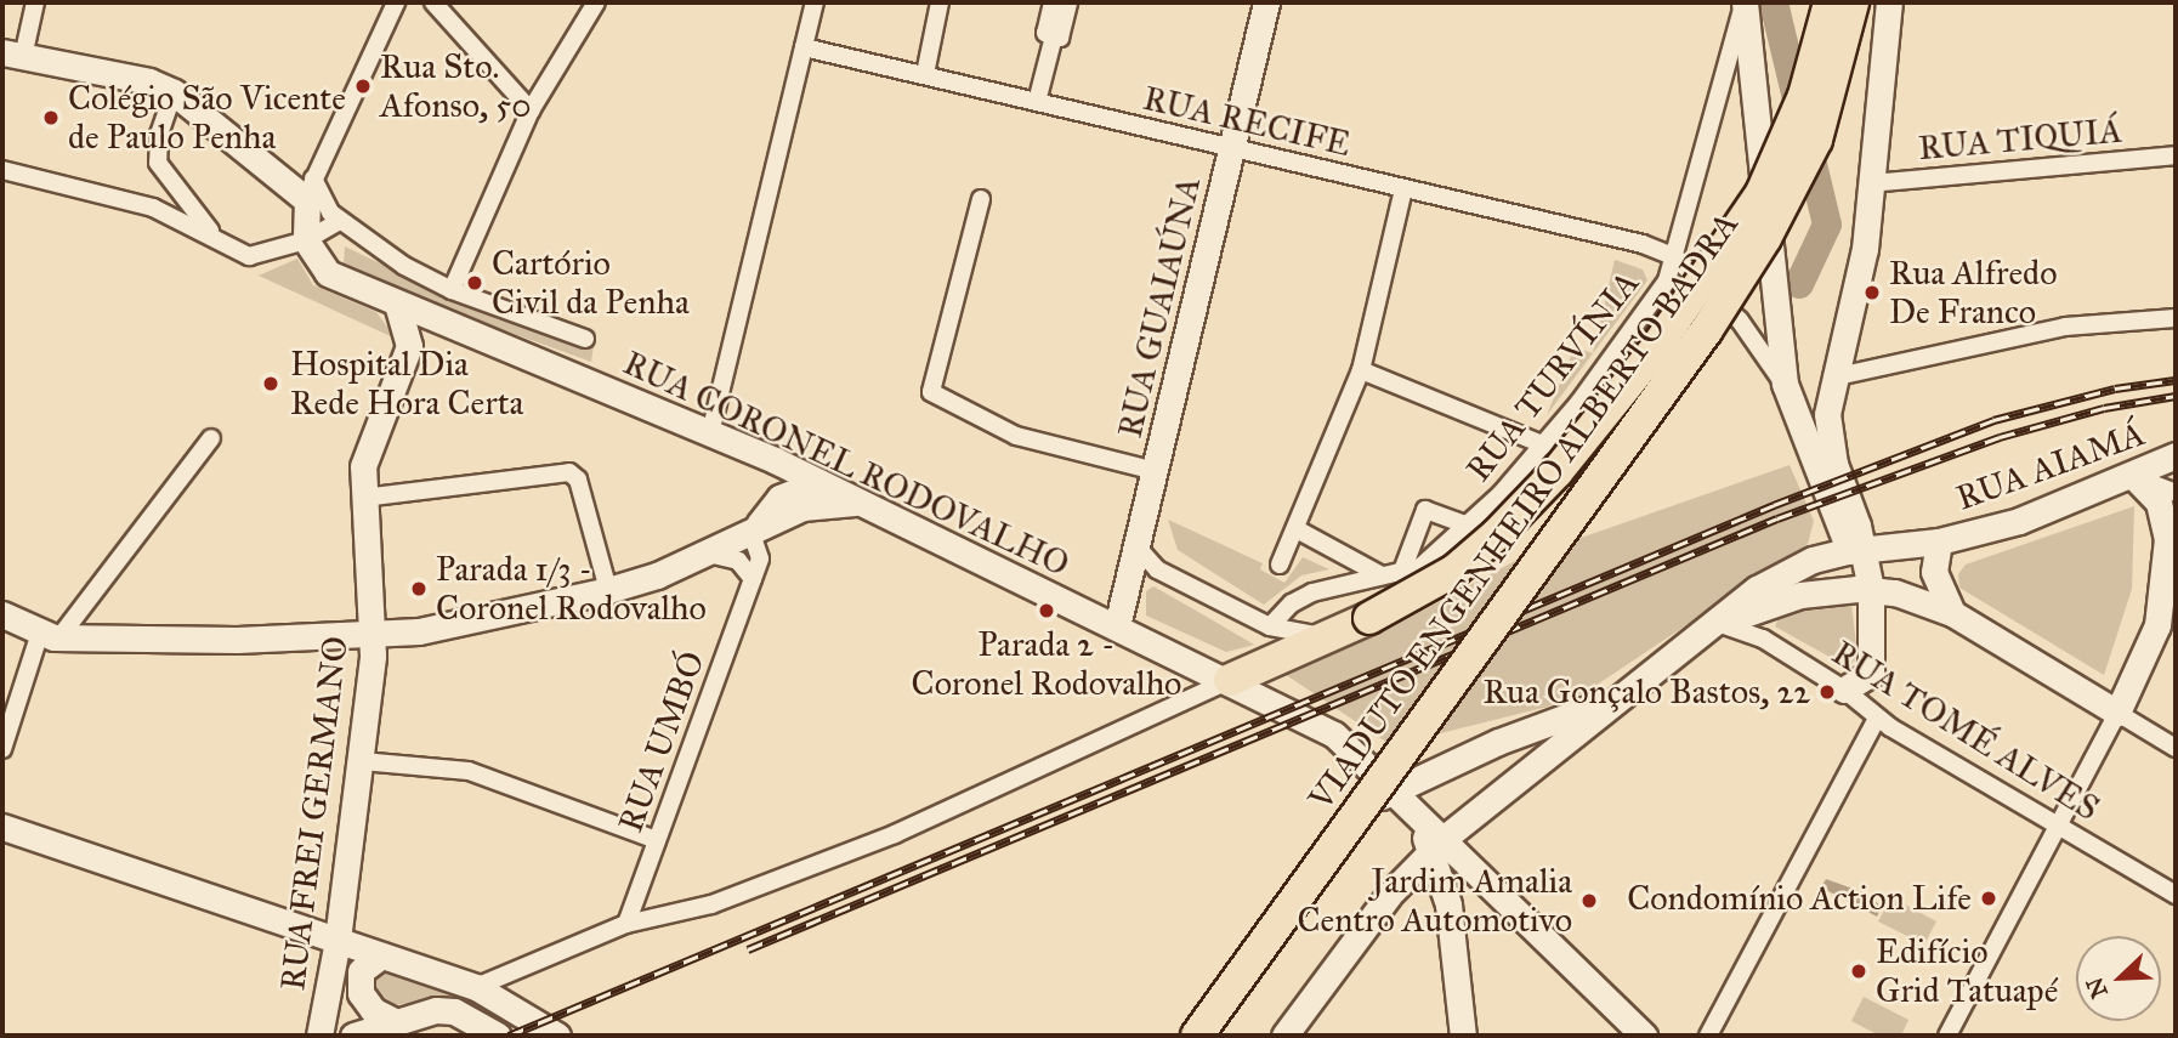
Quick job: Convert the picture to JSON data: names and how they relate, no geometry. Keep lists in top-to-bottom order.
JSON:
{
  "streets": {
    "highway": ["VIADUTO ENGENHEIRO ALBERTO BADRA"],
    "main road": [
      "RUA GUAIAÚNA",
      "RUA CORONEL RODOVALHO",
      "RUA AIAMÁ",
      "RUA FREI GERMANO"
    ],
    "street": [
      "RUA RECIFE",
      "RUA TIQUIÁ",
      "RUA TURVÍNIA",
      "RUA TOMÉ ALVES",
      "RUA UMBÓ"
    ]
  },
  "crossings": [
    ["RUA RECIFE", "RUA GUAIAÚNA"],
    ["RUA RECIFE", "RUA TURVÍNIA"],
    ["RUA GUAIAÚNA", "RUA CORONEL RODOVALHO"],
    ["RUA CORONEL RODOVALHO", "RUA FREI GERMANO"],
    ["RUA AIAMÁ", "RUA TOMÉ ALVES"]
  ],
  "places": [
    "Rua Sto. Afonso, 50",
    "Colégio São Vicente de Paulo Penha",
    "Cartório Civil da Penha",
    "Rua Alfredo De Franco",
    "Hospital Dia Rede Hora Certa",
    "Parada 1/3 - Coronel Rodovalho",
    "Parada 2 - Coronel Rodovalho",
    "Rua Gonçalo Bastos, 22",
    "Condomínio Action Life",
    "Jardim Amalia Centro Automotivo",
    "Edifício Grid Tatuapé"
  ],
  "north": "bottom left"
}
